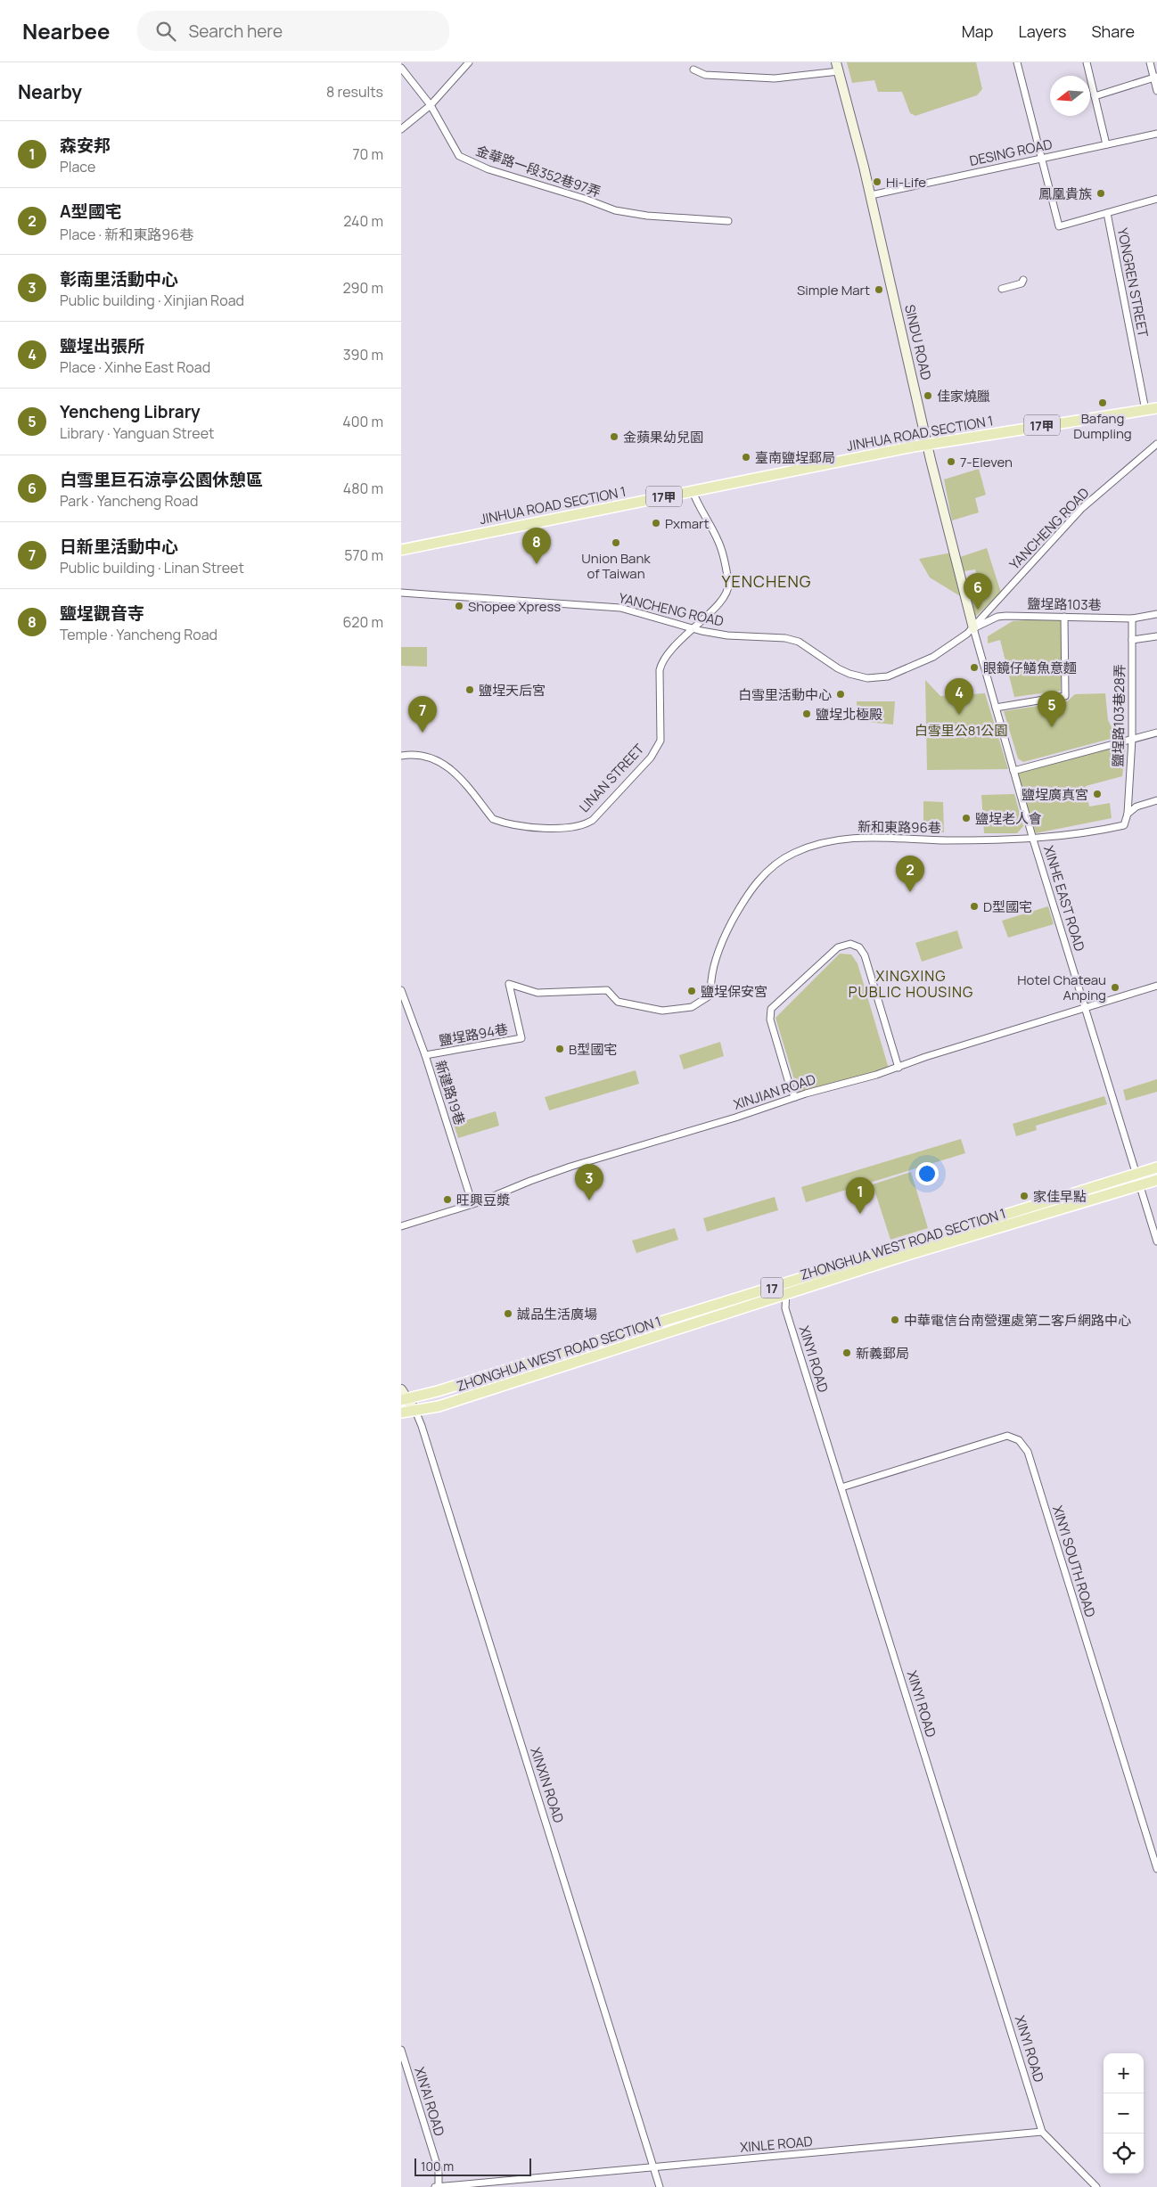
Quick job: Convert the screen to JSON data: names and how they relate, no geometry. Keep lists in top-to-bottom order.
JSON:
{
  "streets": {
    "main road": [
      "17甲",
      "JINHUA ROAD SECTION 1",
      "ZHONGHUA WEST ROAD SECTION 1",
      "17"
    ],
    "street": [
      "DESING ROAD",
      "金華路一段352巷97弄",
      "YONGREN STREET",
      "SINDU ROAD",
      "YANCHENG ROAD",
      "鹽埕路103巷",
      "鹽埕路103巷28弄",
      "LINAN STREET",
      "新和東路96巷",
      "XINHE EAST ROAD",
      "鹽埕路94巷",
      "XINJIAN ROAD",
      "新建路19巷",
      "XINYI ROAD",
      "XINYI SOUTH ROAD",
      "XINXIN ROAD",
      "XIN'AI ROAD",
      "XINLE ROAD"
    ]
  },
  "crossings": [
    ["DESING ROAD", "SINDU ROAD"],
    ["YONGREN STREET", "JINHUA ROAD SECTION 1"],
    ["SINDU ROAD", "JINHUA ROAD SECTION 1"],
    ["SINDU ROAD", "YANCHENG ROAD"],
    ["SINDU ROAD", "鹽埕路103巷"],
    ["SINDU ROAD", "XINHE EAST ROAD"],
    ["JINHUA ROAD SECTION 1", "LINAN STREET"],
    ["YANCHENG ROAD", "鹽埕路103巷"],
    ["YANCHENG ROAD", "LINAN STREET"],
    ["YANCHENG ROAD", "XINHE EAST ROAD"],
    ["鹽埕路103巷", "鹽埕路103巷28弄"],
    ["鹽埕路103巷", "XINHE EAST ROAD"],
    ["鹽埕路103巷28弄", "新和東路96巷"],
    ["新和東路96巷", "XINHE EAST ROAD"],
    ["新和東路96巷", "鹽埕路94巷"],
    ["XINHE EAST ROAD", "XINJIAN ROAD"],
    ["XINHE EAST ROAD", "ZHONGHUA WEST ROAD SECTION 1"],
    ["鹽埕路94巷", "新建路19巷"],
    ["XINJIAN ROAD", "新建路19巷"],
    ["ZHONGHUA WEST ROAD SECTION 1", "XINYI ROAD"],
    ["ZHONGHUA WEST ROAD SECTION 1", "XINXIN ROAD"],
    ["XINYI ROAD", "XINYI SOUTH ROAD"],
    ["XINYI ROAD", "XINLE ROAD"],
    ["XINXIN ROAD", "XINLE ROAD"],
    ["XIN'AI ROAD", "XINLE ROAD"]
  ],
  "districts": ["YENCHENG", "XINGXING PUBLIC HOUSING"],
  "parks": ["白雪里公81公園"],
  "places": [
    "Hi-Life",
    "鳳凰貴族",
    "Simple Mart",
    "佳家燒臘",
    "Bafang Dumpling",
    "金蘋果幼兒園",
    "臺南鹽埕郵局",
    "7-Eleven",
    "Pxmart",
    "Union Bank of Taiwan",
    "Shopee Xpress",
    "眼鏡仔鱔魚意麵",
    "鹽埕天后宮",
    "白雪里活動中心",
    "鹽埕北極殿",
    "鹽埕廣真宮",
    "鹽埕老人會",
    "D型國宅",
    "Hotel Chateau Anping",
    "鹽埕保安宮",
    "B型國宅",
    "家佳早點",
    "旺興豆漿",
    "誠品生活廣場",
    "中華電信台南營運處第二客戶網路中心",
    "新義郵局"
  ],
  "scale_bar": "100 m",
  "north": "left",
  "page": {
    "header": "Nearbee",
    "search": "Search here",
    "nav": ["Map", "Layers", "Share"],
    "heading": ["Nearby", "8 results"],
    "list": [
      {
        "mark": "1",
        "name": "森安邦",
        "note": "Place",
        "value": "70 m"
      },
      {
        "mark": "2",
        "name": "A型國宅",
        "note": "Place · 新和東路96巷",
        "value": "240 m"
      },
      {
        "mark": "3",
        "name": "彰南里活動中心",
        "note": "Public building · Xinjian Road",
        "value": "290 m"
      },
      {
        "mark": "4",
        "name": "鹽埕出張所",
        "note": "Place · Xinhe East Road",
        "value": "390 m"
      },
      {
        "mark": "5",
        "name": "Yencheng Library",
        "note": "Library · Yanguan Street",
        "value": "400 m"
      },
      {
        "mark": "6",
        "name": "白雪里巨石涼亭公園休憩區",
        "note": "Park · Yancheng Road",
        "value": "480 m"
      },
      {
        "mark": "7",
        "name": "日新里活動中心",
        "note": "Public building · Linan Street",
        "value": "570 m"
      },
      {
        "mark": "8",
        "name": "鹽埕觀音寺",
        "note": "Temple · Yancheng Road",
        "value": "620 m"
      }
    ],
    "pins": [
      "8",
      "6",
      "4",
      "5",
      "7",
      "2",
      "3",
      "1"
    ],
    "map_buttons": ["+", "−"],
    "scale": "100 m"
  }
}
